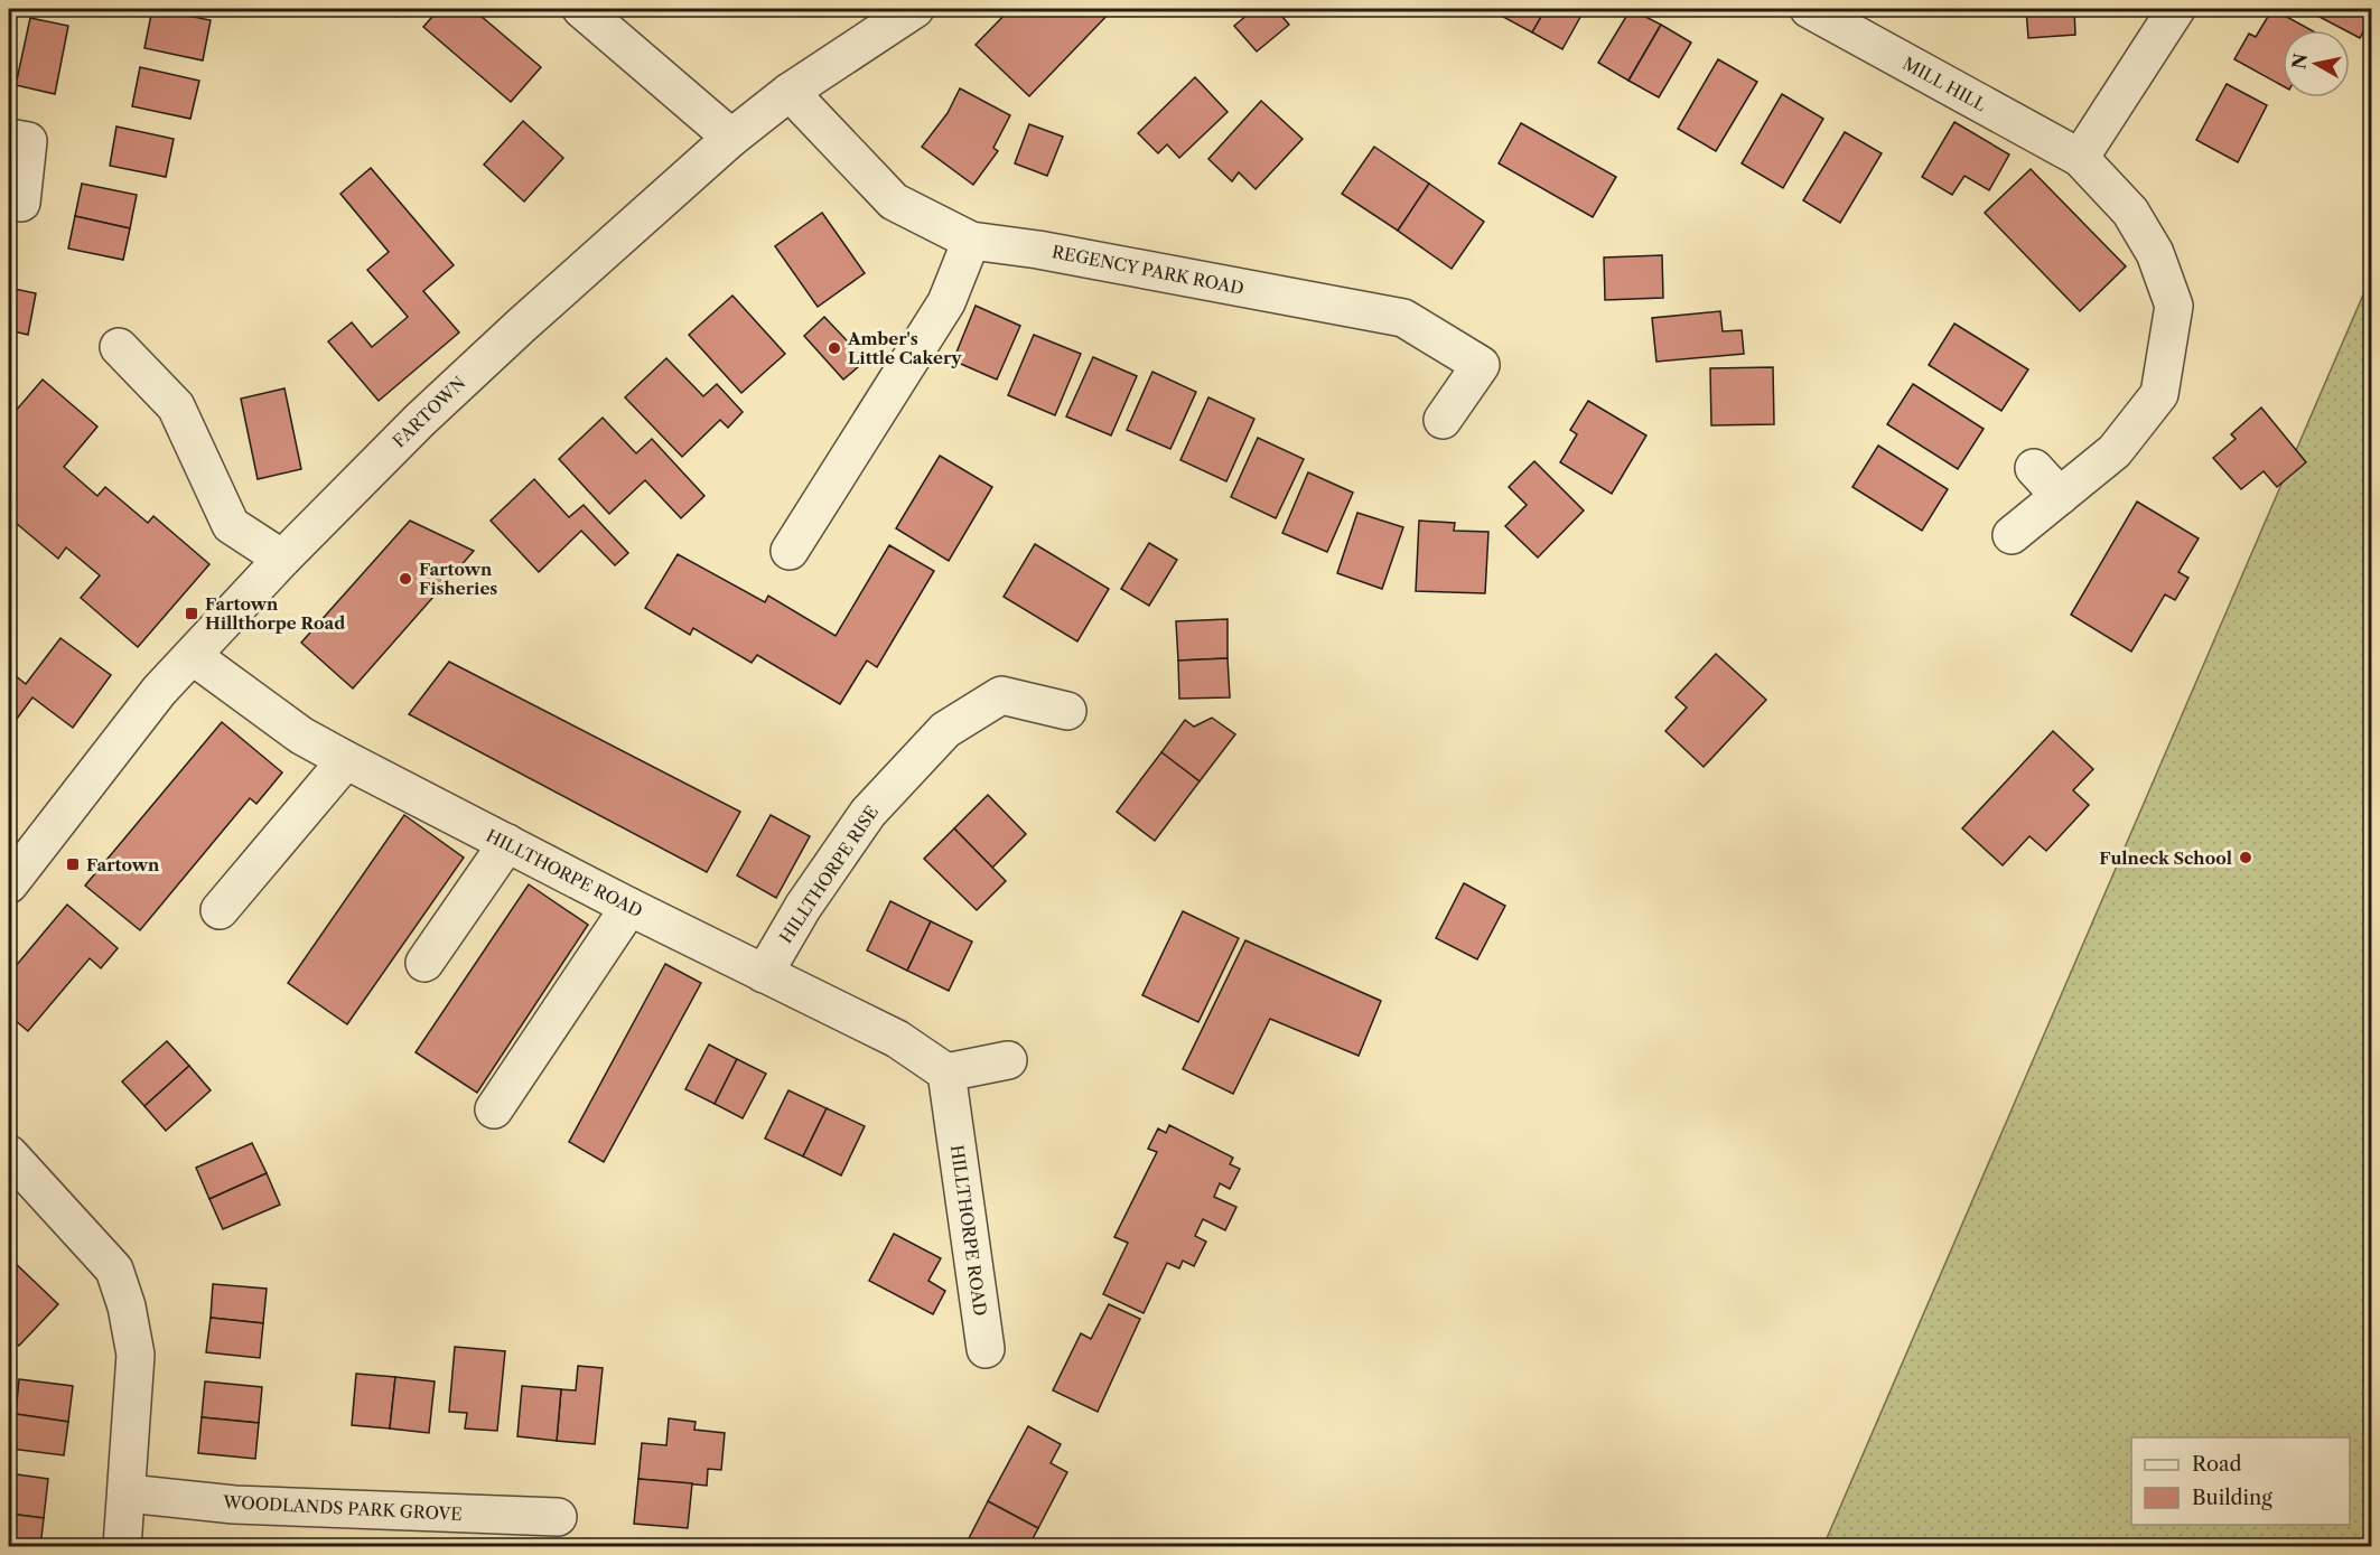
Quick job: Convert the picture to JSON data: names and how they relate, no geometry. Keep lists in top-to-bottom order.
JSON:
{
  "streets": {
    "street": [
      "MILL HILL",
      "REGENCY PARK ROAD",
      "FARTOWN",
      "HILLTHORPE ROAD",
      "HILLTHORPE RISE",
      "WOODLANDS PARK GROVE"
    ]
  },
  "crossings": [
    ["REGENCY PARK ROAD", "FARTOWN"],
    ["FARTOWN", "HILLTHORPE ROAD"],
    ["HILLTHORPE ROAD", "HILLTHORPE RISE"]
  ],
  "places": {
    "other": ["Amber's Little Cakery", "Fartown Fisheries", "Fulneck School"],
    "transit": ["Fartown Hillthorpe Road", "Fartown"]
  },
  "legend": ["Road", "Building"],
  "north": "left"
}
